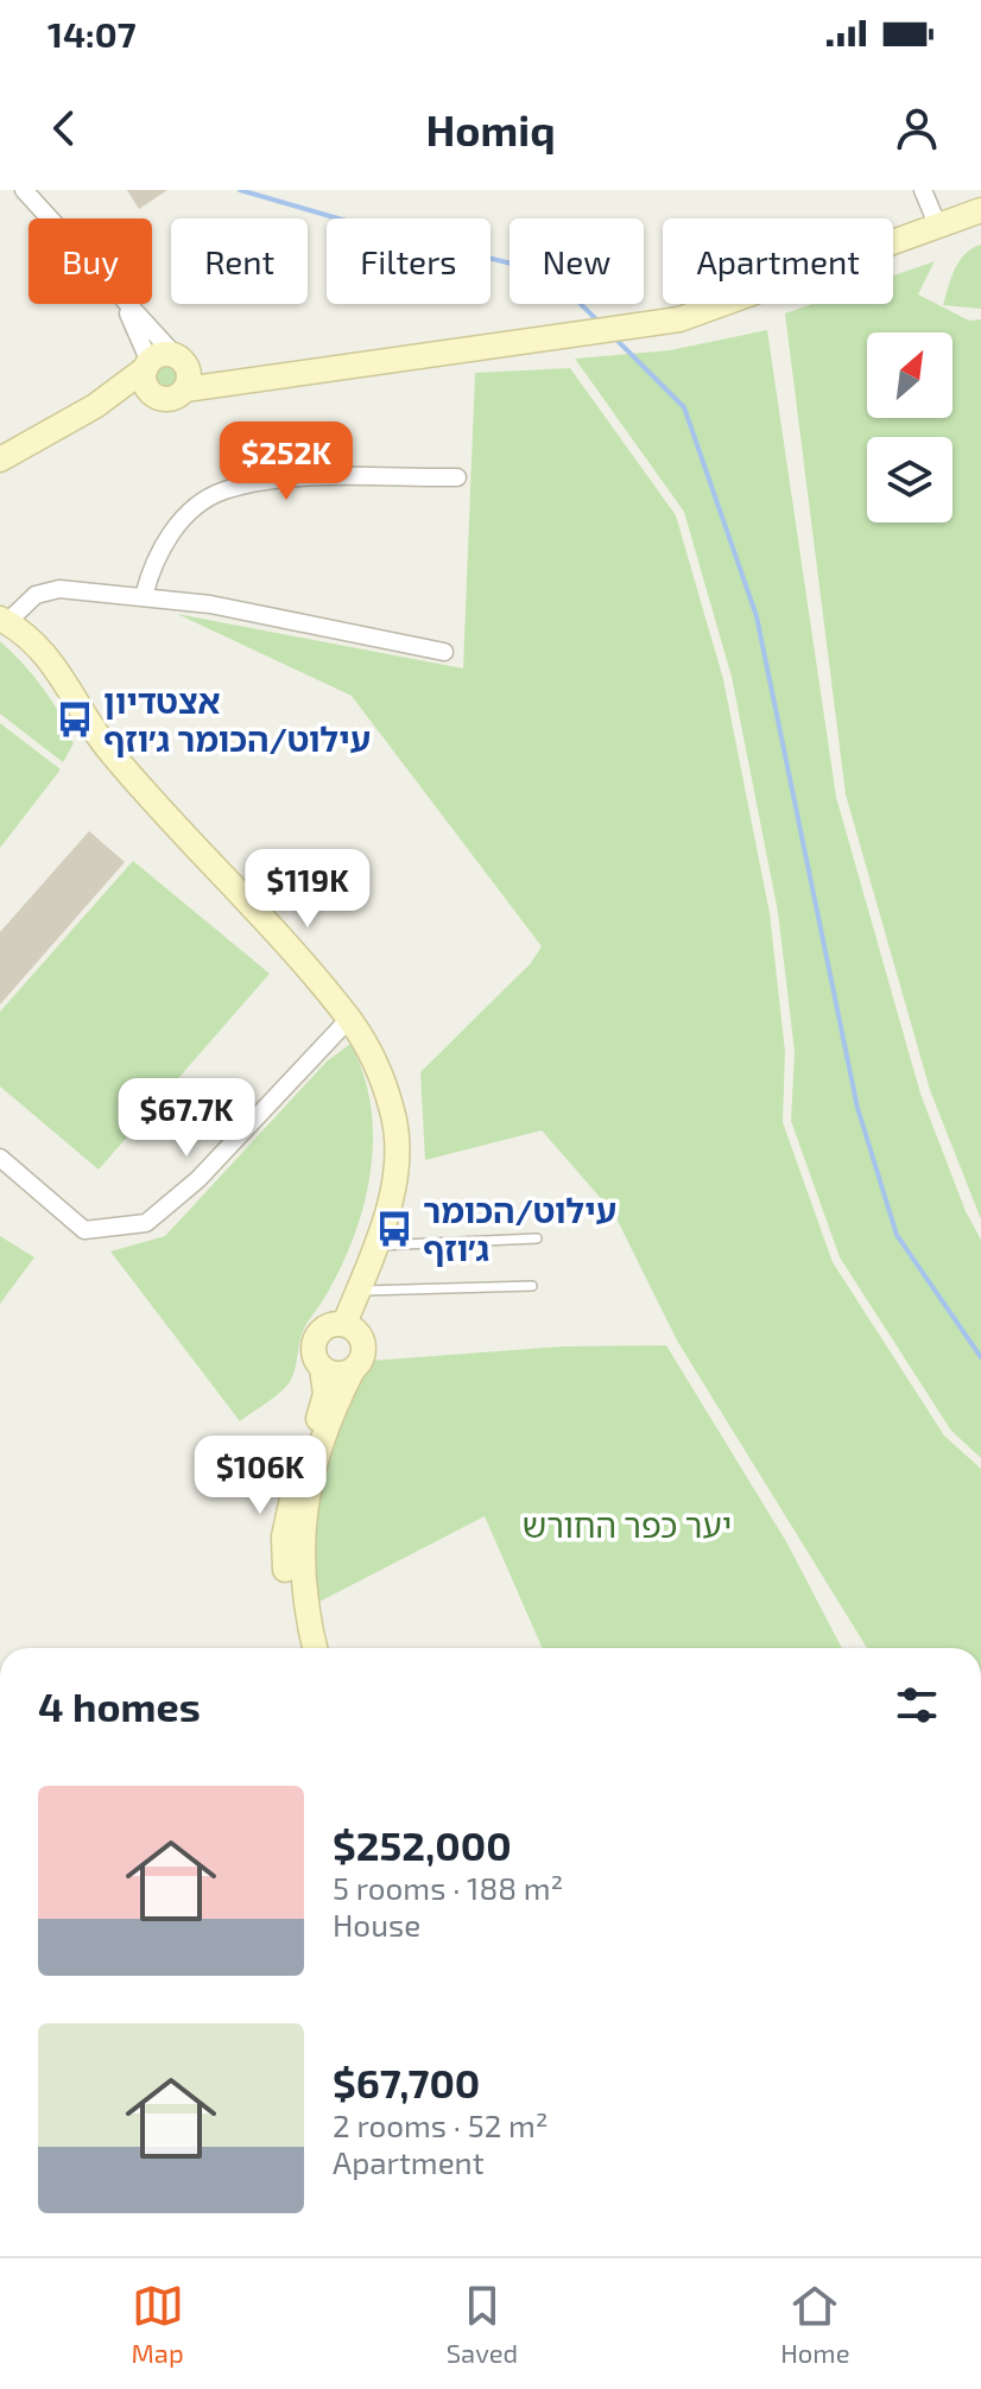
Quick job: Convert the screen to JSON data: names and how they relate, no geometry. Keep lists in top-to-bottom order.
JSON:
{
  "parks": ["יער כפר החורש"],
  "places": {
    "bus stop": ["אצטדיון עילוט/הכומר ג׳וזף", "עילוט/הכומר ג׳וזף"]
  },
  "north": "top right",
  "page": {
    "status": "14:07",
    "header": "Homiq",
    "chip": [
      "Buy",
      "Rent",
      "Filters",
      "New",
      "Apartment"
    ],
    "price": [
      "$252K",
      "$119K",
      "$67.7K",
      "$106K"
    ],
    "heading": "4 homes",
    "list": [
      {
        "name": "$252,000",
        "note": "5 rooms · 188 m² · House"
      },
      {
        "name": "$67,700",
        "note": "2 rooms · 52 m² · Apartment"
      }
    ],
    "tabs": ["Map", "Saved", "Home"]
  }
}
